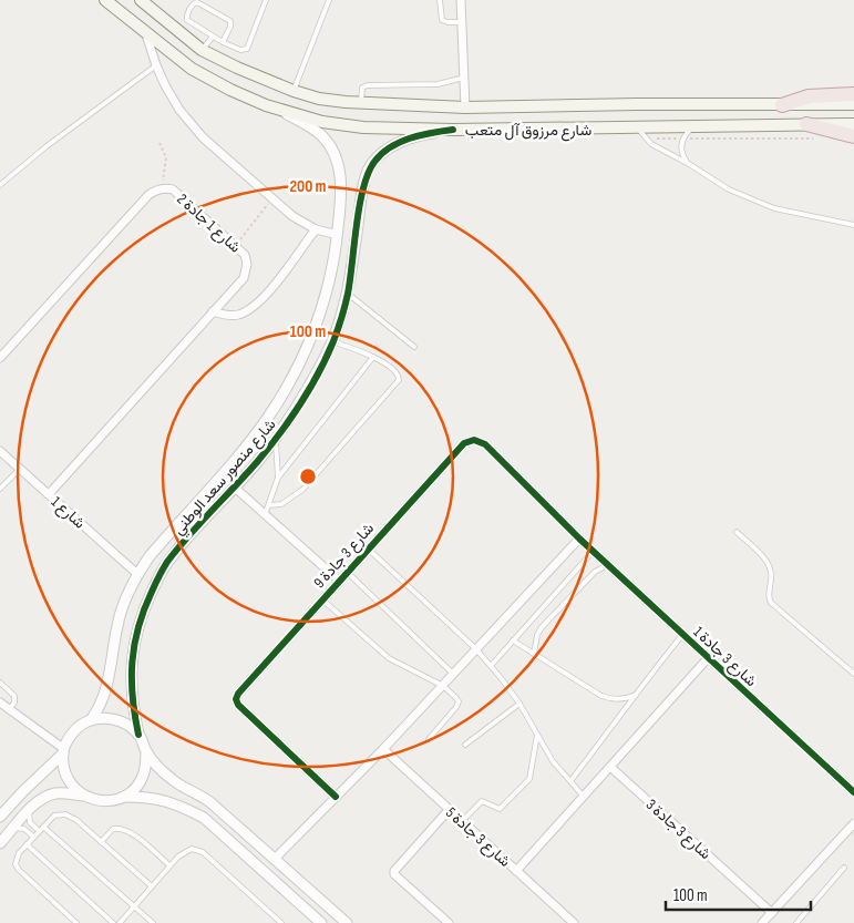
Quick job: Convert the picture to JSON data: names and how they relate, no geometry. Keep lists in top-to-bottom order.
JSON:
{
  "streets": {
    "main road": ["شارع مرزوق آل متعب"],
    "street": [
      "شارع 1 جادة 2",
      "شارع منصور سعد الوطني",
      "شارع 1",
      "شارع 3 جادة 9",
      "شارع 3 جادة 1",
      "شارع 3 جادة 3",
      "شارع 3 جادة 5"
    ]
  },
  "crossings": [
    ["شارع مرزوق آل متعب", "شارع منصور سعد الوطني"],
    ["شارع 1 جادة 2", "شارع 1"],
    ["شارع منصور سعد الوطني", "شارع 1"],
    ["شارع منصور سعد الوطني", "شارع 3 جادة 9"],
    ["شارع 3 جادة 9", "شارع 3 جادة 1"],
    ["شارع 3 جادة 1", "شارع 3 جادة 3"],
    ["شارع 3 جادة 1", "شارع 3 جادة 5"]
  ],
  "scale_bar": "100 m",
  "rings": ["200 m", "100 m"]
}
